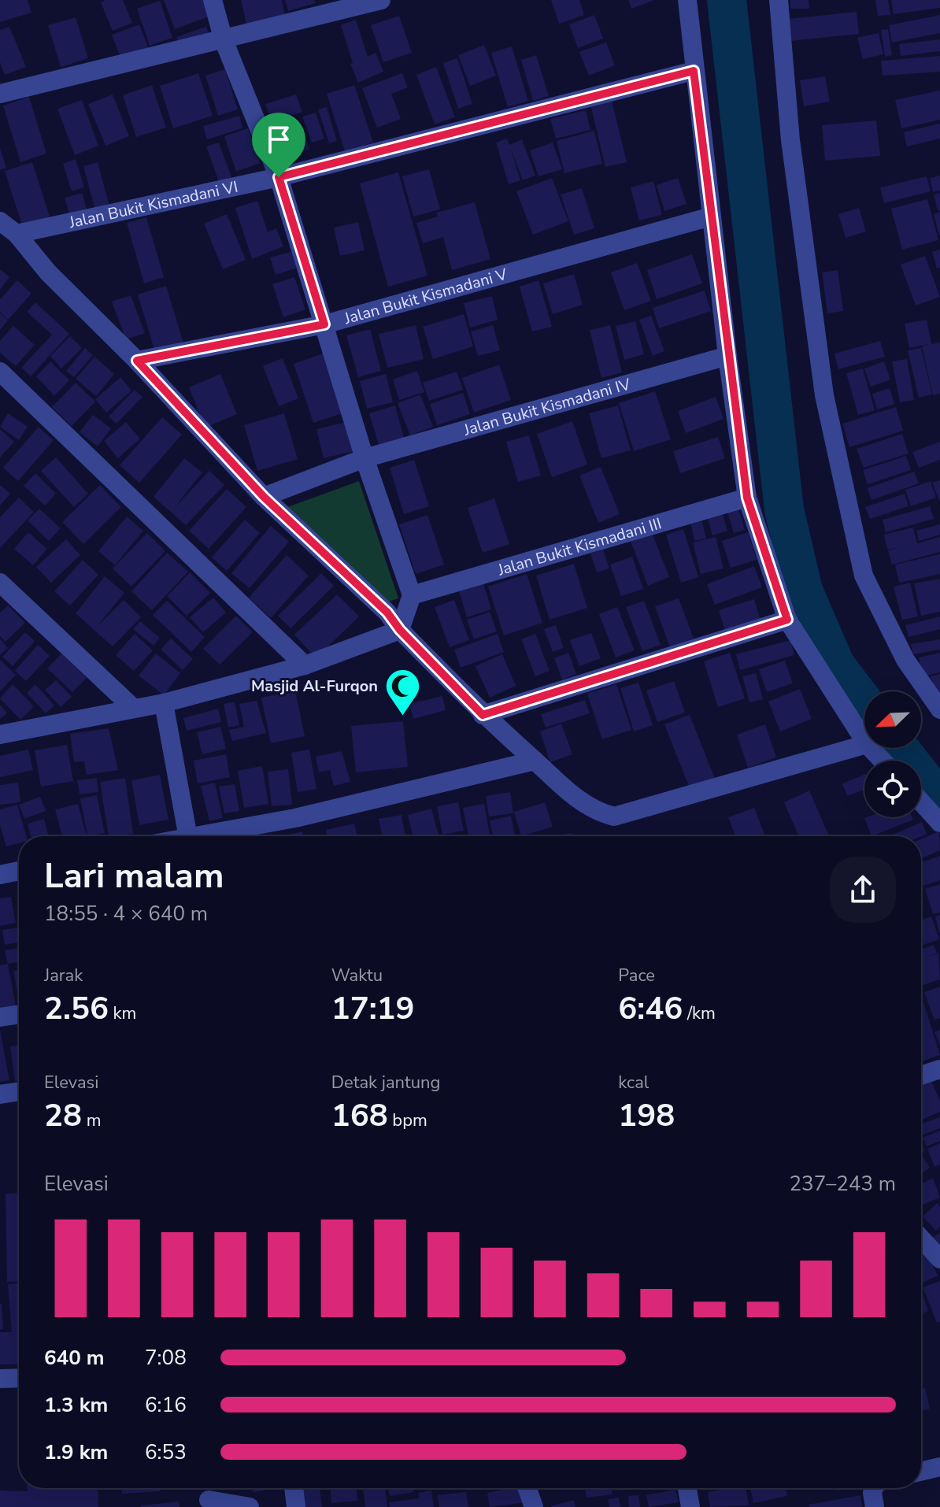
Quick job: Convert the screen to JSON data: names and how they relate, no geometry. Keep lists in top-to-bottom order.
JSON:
{
  "streets": {
    "street": [
      "Jalan Bukit Kismadani VI",
      "Jalan Bukit Kismadani V",
      "Jalan Bukit Kismadani IV",
      "Jalan Bukit Kismadani III"
    ]
  },
  "places": {
    "mosque": ["Masjid Al-Furqon"]
  },
  "north": "bottom left",
  "page": {
    "heading": ["Lari malam", "18:55 · 4 × 640 m"],
    "stats": [
      ["Jarak", "2.56 km"],
      ["Waktu", "17:19"],
      ["Pace", "6:46 /km"],
      ["Elevasi", "28 m"],
      ["Detak jantung", "168 bpm"],
      ["kcal", "198"]
    ],
    "chart": ["Elevasi", "237–243 m"],
    "list": [
      {
        "name": "640 m",
        "note": "7:08"
      },
      {
        "name": "1.3 km",
        "note": "6:16"
      },
      {
        "name": "1.9 km",
        "note": "6:53"
      }
    ]
  }
}
